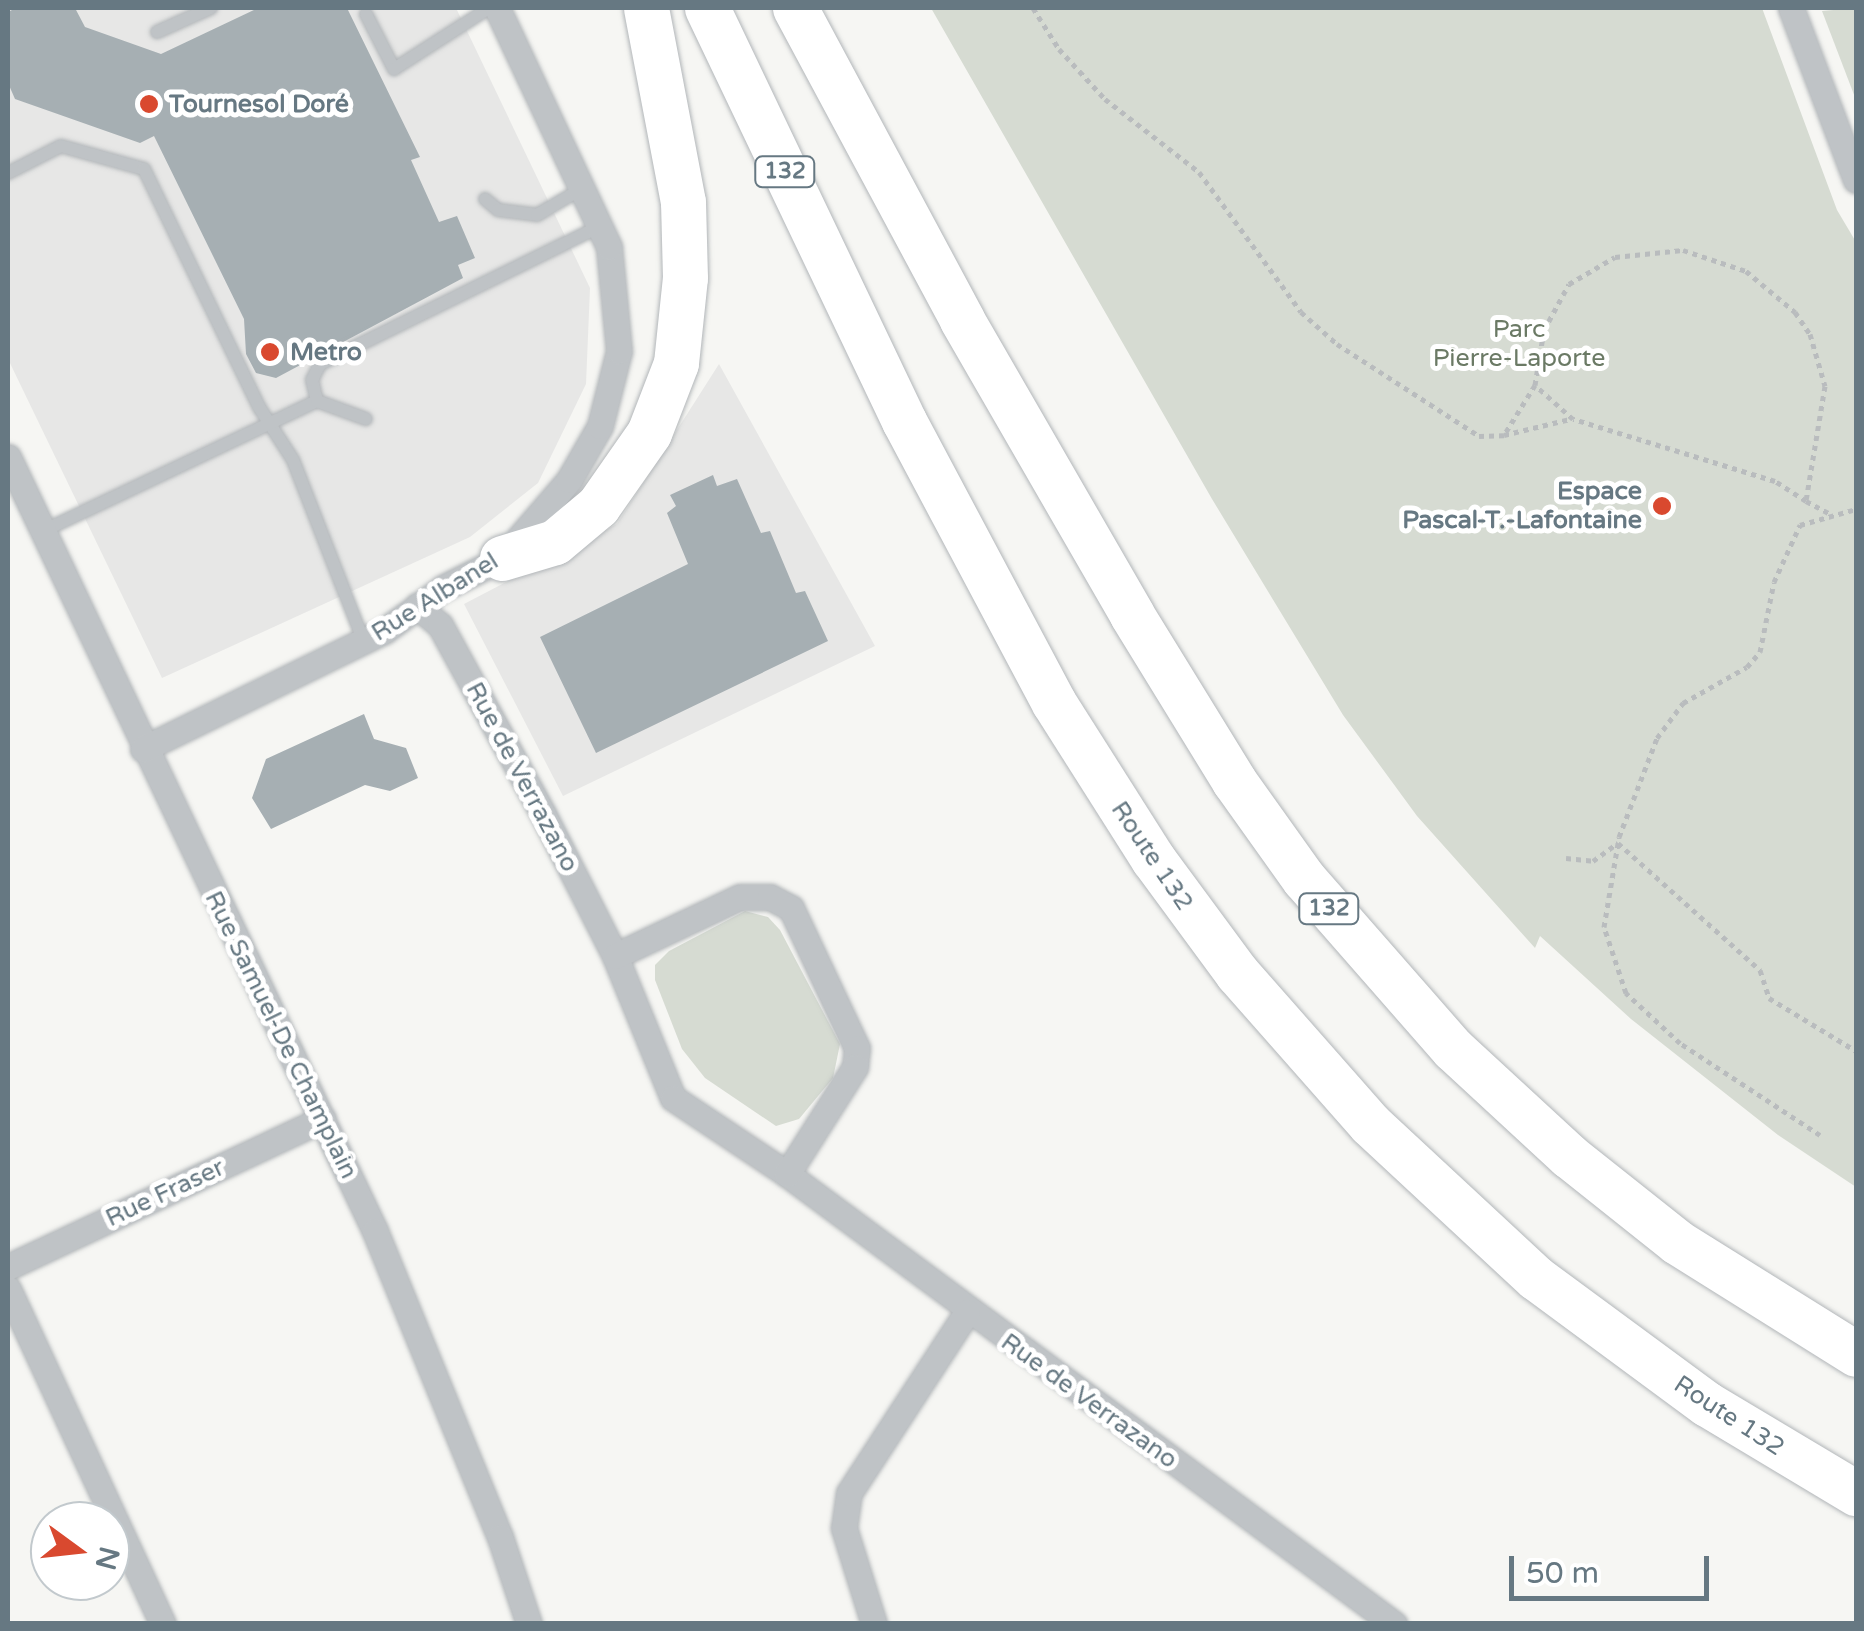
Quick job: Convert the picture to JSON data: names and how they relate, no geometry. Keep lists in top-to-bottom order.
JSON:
{
  "streets": {
    "highway": ["132", "Route 132"],
    "street": [
      "Rue Albanel",
      "Rue de Verrazano",
      "Rue Samuel-De Champlain",
      "Rue Fraser"
    ]
  },
  "crossings": [
    ["Rue Albanel", "Rue de Verrazano"],
    ["Rue Albanel", "Rue Samuel-De Champlain"],
    ["Rue Samuel-De Champlain", "Rue Fraser"]
  ],
  "parks": ["Parc Pierre-Laporte"],
  "places": ["Tournesol Doré", "Metro", "Espace Pascal-T.-Lafontaine"],
  "scale_bar": "50 m",
  "north": "right"
}
